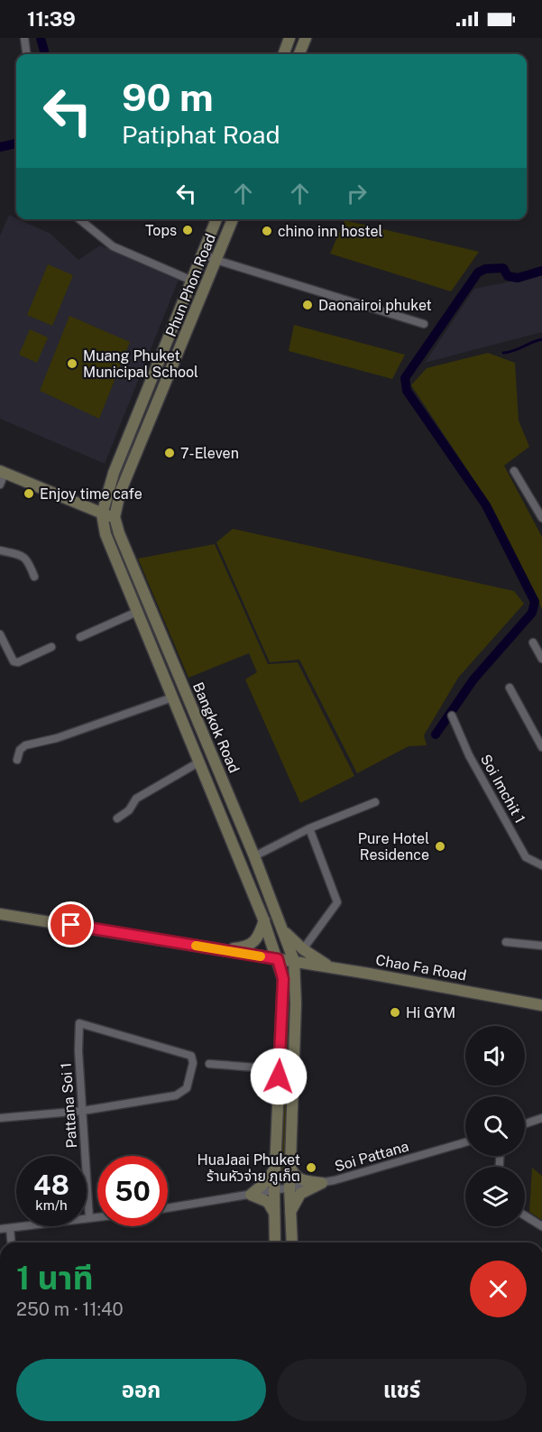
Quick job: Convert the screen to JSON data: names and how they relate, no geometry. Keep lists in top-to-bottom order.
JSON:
{
  "streets": {
    "main road": ["Phun Phon Road", "Bangkok Road", "Chao Fa Road"],
    "street": ["Soi Imchit 1", "Pattana Soi 1", "Soi Pattana"]
  },
  "crossings": [
    ["Phun Phon Road", "Bangkok Road"],
    ["Bangkok Road", "Chao Fa Road"],
    ["Bangkok Road", "Soi Pattana"]
  ],
  "places": [
    "Tops",
    "chino inn hostel",
    "Daonairoi phuket",
    "Muang Phuket Municipal School",
    "7-Eleven",
    "Enjoy time cafe",
    "Pure Hotel Residence",
    "Hi GYM",
    "HuaJaai Phuket ร้านหัวจ่าย ภูเก็ต"
  ],
  "page": {
    "status": "11:39",
    "turn": ["90 m", "Patiphat Road"],
    "speed": "48 km/h",
    "limit": "50",
    "heading": ["1 นาที", "250 m · 11:40"],
    "buttons": ["ออก", "แชร์"]
  }
}
